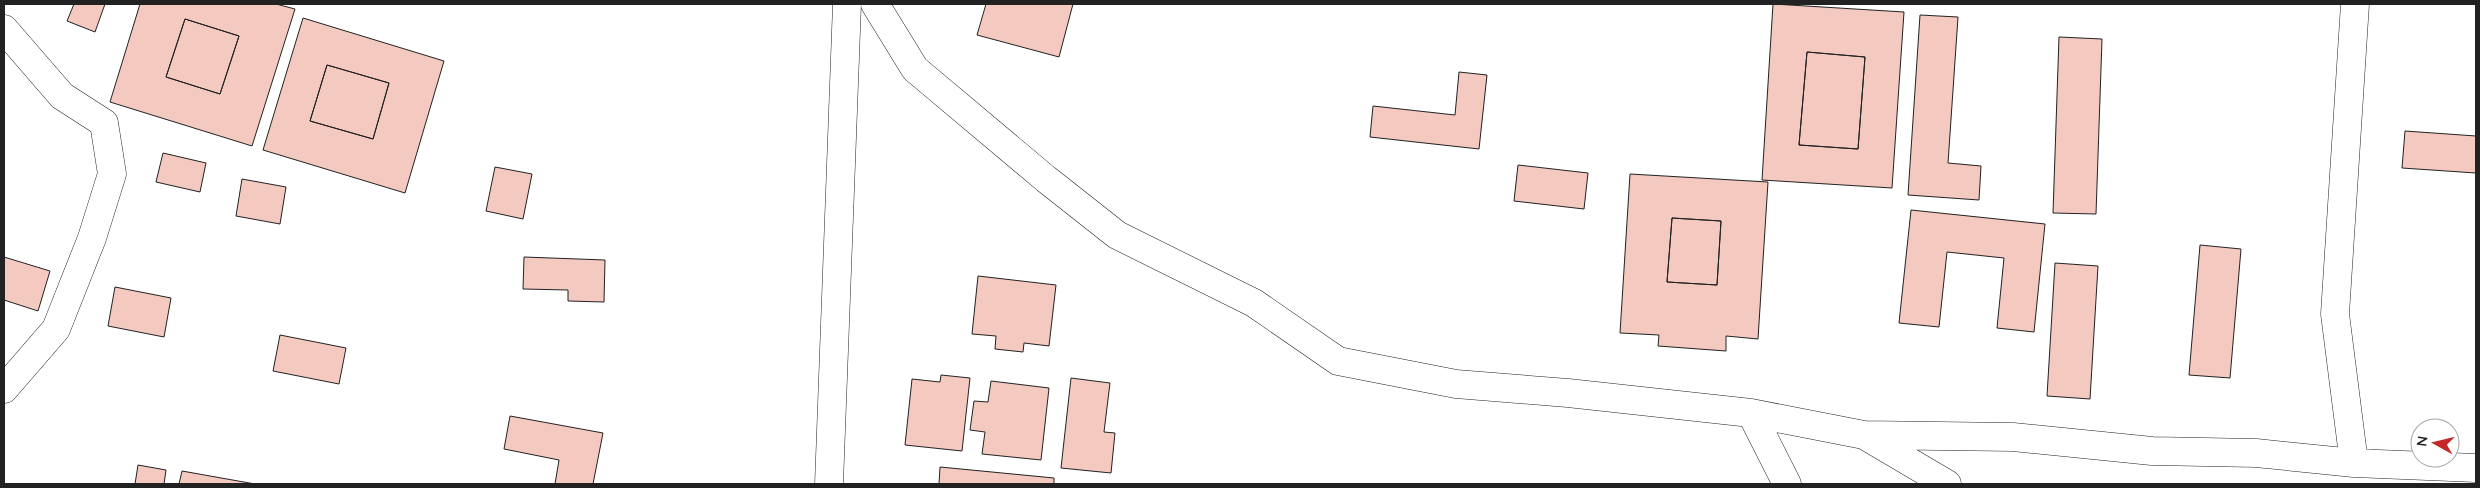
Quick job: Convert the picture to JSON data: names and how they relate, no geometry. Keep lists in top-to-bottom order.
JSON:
{
  "north": "left"
}
